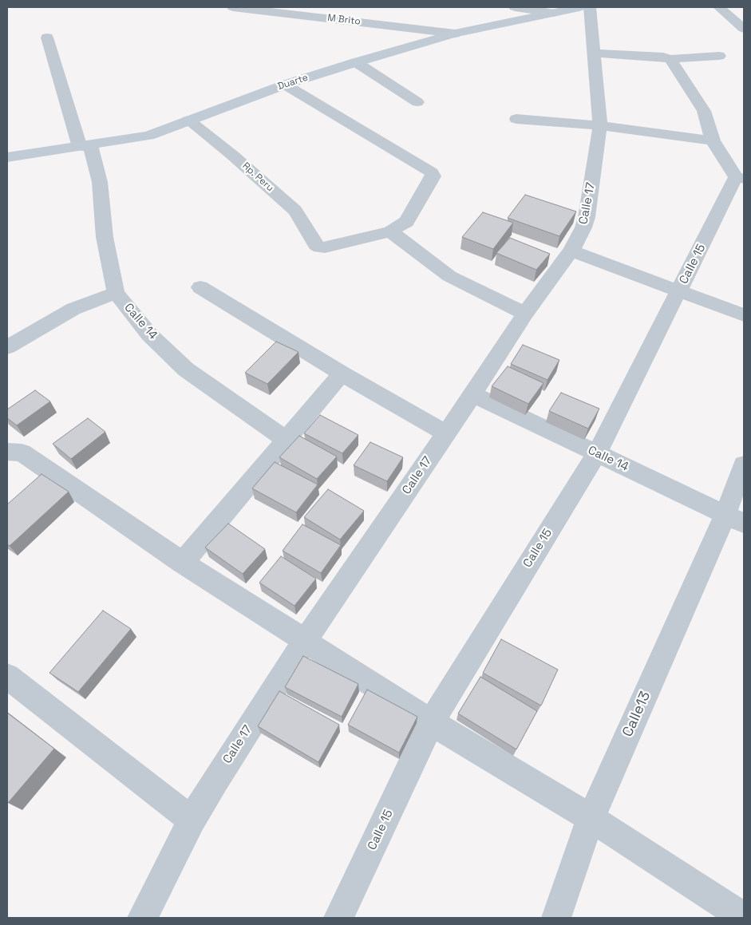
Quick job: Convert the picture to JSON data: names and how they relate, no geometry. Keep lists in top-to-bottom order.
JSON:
{
  "streets": {
    "street": [
      "M Brito",
      "Duarte",
      "Rp. Peru",
      "Calle 17",
      "Calle 15",
      "Calle 14",
      "Calle13"
    ]
  },
  "crossings": [
    ["M Brito", "Duarte"],
    ["Duarte", "Rp. Peru"],
    ["Duarte", "Calle 14"],
    ["Calle 17", "Calle 14"],
    ["Calle 15", "Calle 14"],
    ["Calle 14", "Calle13"]
  ]
}
